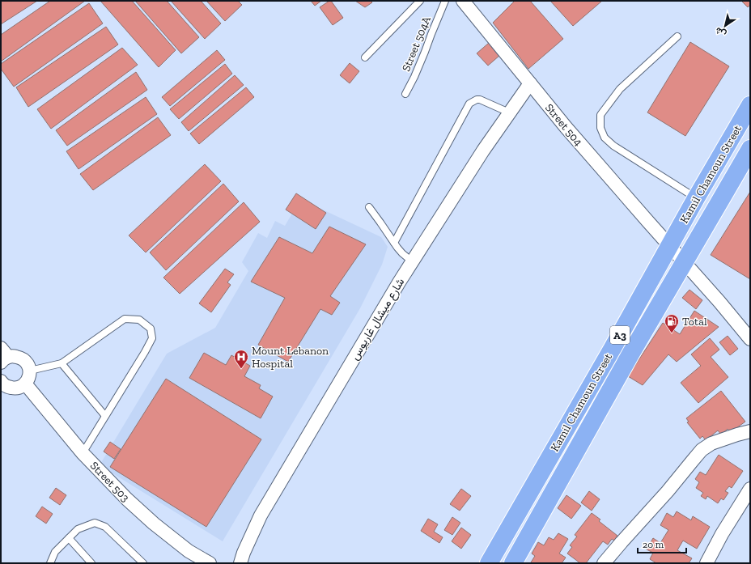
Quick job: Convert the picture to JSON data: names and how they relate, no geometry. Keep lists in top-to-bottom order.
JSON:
{
  "streets": {
    "highway": ["Kamil Chamoun Street", "A3"],
    "street": ["Street 504", "شارع ميشال غاريوس", "Street 503"],
    "lane": ["Street 504A"]
  },
  "crossings": [
    ["Street 504", "Kamil Chamoun Street"],
    ["Street 504", "شارع ميشال غاريوس"]
  ],
  "places": {
    "fuel station": ["Total"],
    "hospital": ["Mount Lebanon Hospital"]
  },
  "scale_bar": "20 m",
  "north": "bottom left"
}
